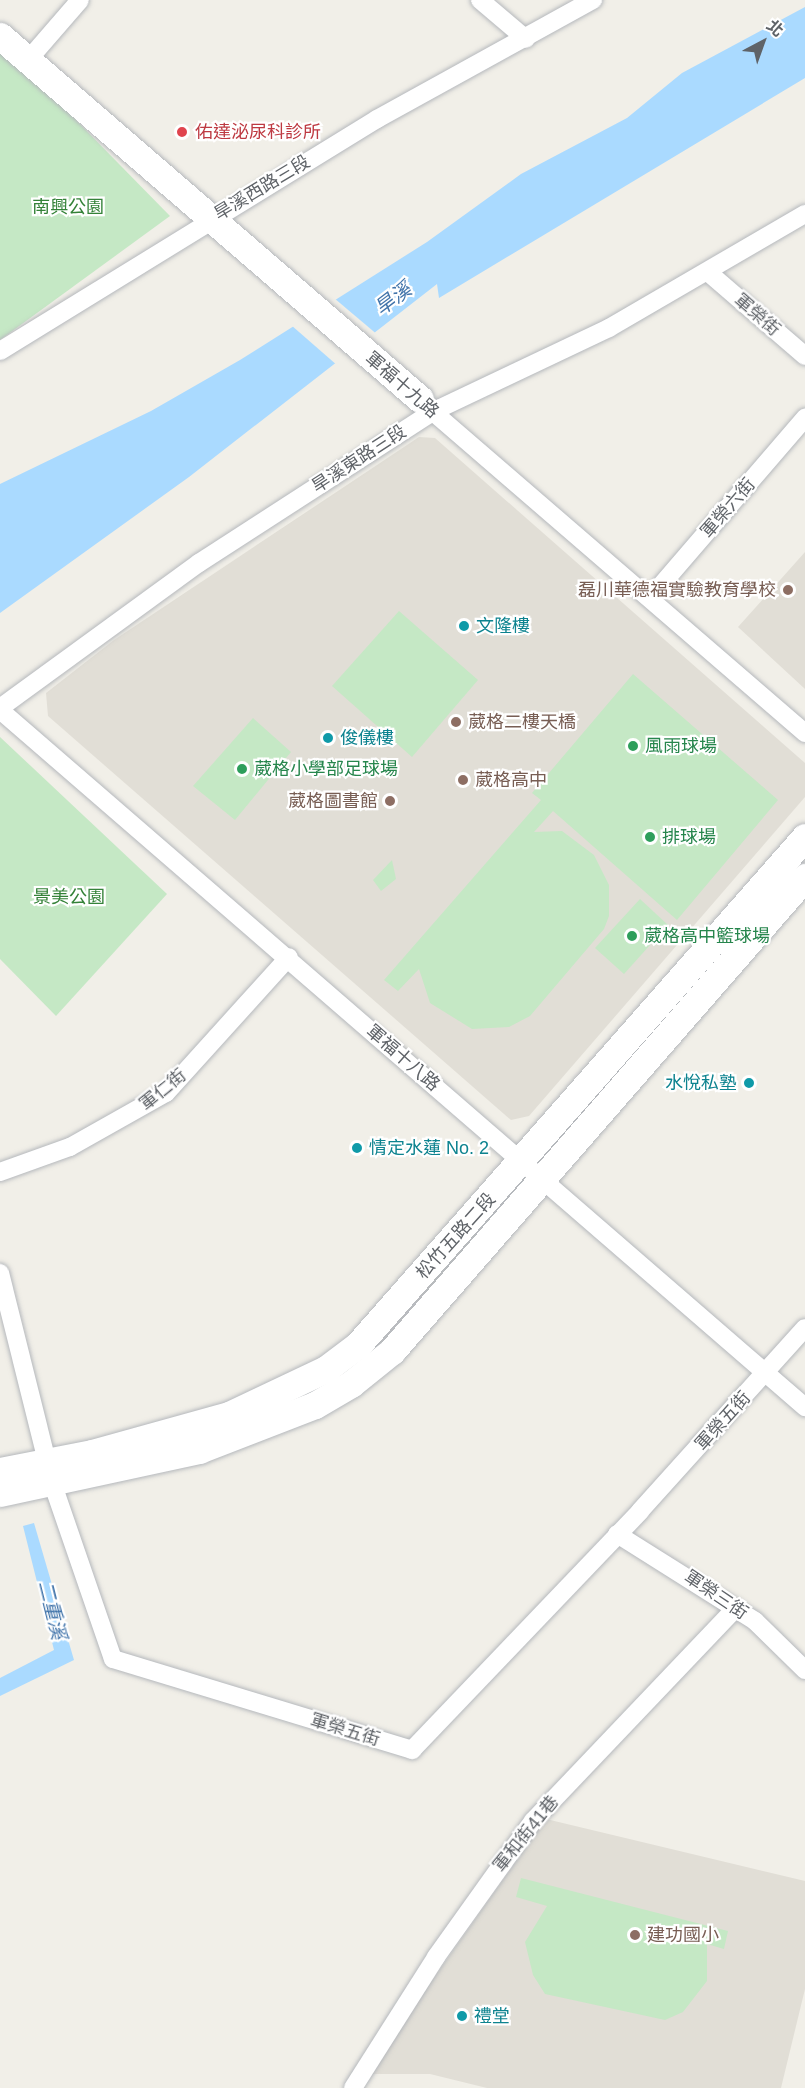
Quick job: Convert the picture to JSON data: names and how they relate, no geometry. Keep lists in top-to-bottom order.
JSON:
{
  "streets": {
    "street": [
      "旱溪西路三段",
      "軍榮街",
      "軍福十九路",
      "旱溪東路三段",
      "軍榮六街",
      "軍福十八路",
      "軍仁街",
      "松竹五路二段",
      "軍榮五街",
      "軍榮三街",
      "軍和街41巷"
    ]
  },
  "crossings": [
    ["旱溪西路三段", "軍福十九路"],
    ["軍榮街", "旱溪東路三段"],
    ["軍福十九路", "旱溪東路三段"],
    ["軍福十九路", "軍榮六街"],
    ["旱溪東路三段", "軍福十八路"],
    ["軍福十八路", "軍仁街"],
    ["軍福十八路", "松竹五路二段"],
    ["軍福十八路", "軍榮五街"],
    ["松竹五路二段", "軍榮五街"],
    ["軍榮五街", "軍榮三街"],
    ["軍榮三街", "軍和街41巷"]
  ],
  "water": ["旱溪", "二重溪"],
  "parks": ["南興公園", "景美公園"],
  "places": [
    "佑達泌尿科診所",
    "磊川華德福實驗教育學校",
    "文隆樓",
    "葳格二樓天橋",
    "俊儀樓",
    "風雨球場",
    "葳格小學部足球場",
    "葳格高中",
    "葳格圖書館",
    "排球場",
    "葳格高中籃球場",
    "水悅私塾",
    "情定水蓮 No. 2",
    "建功國小",
    "禮堂"
  ],
  "north": "top right"
}
